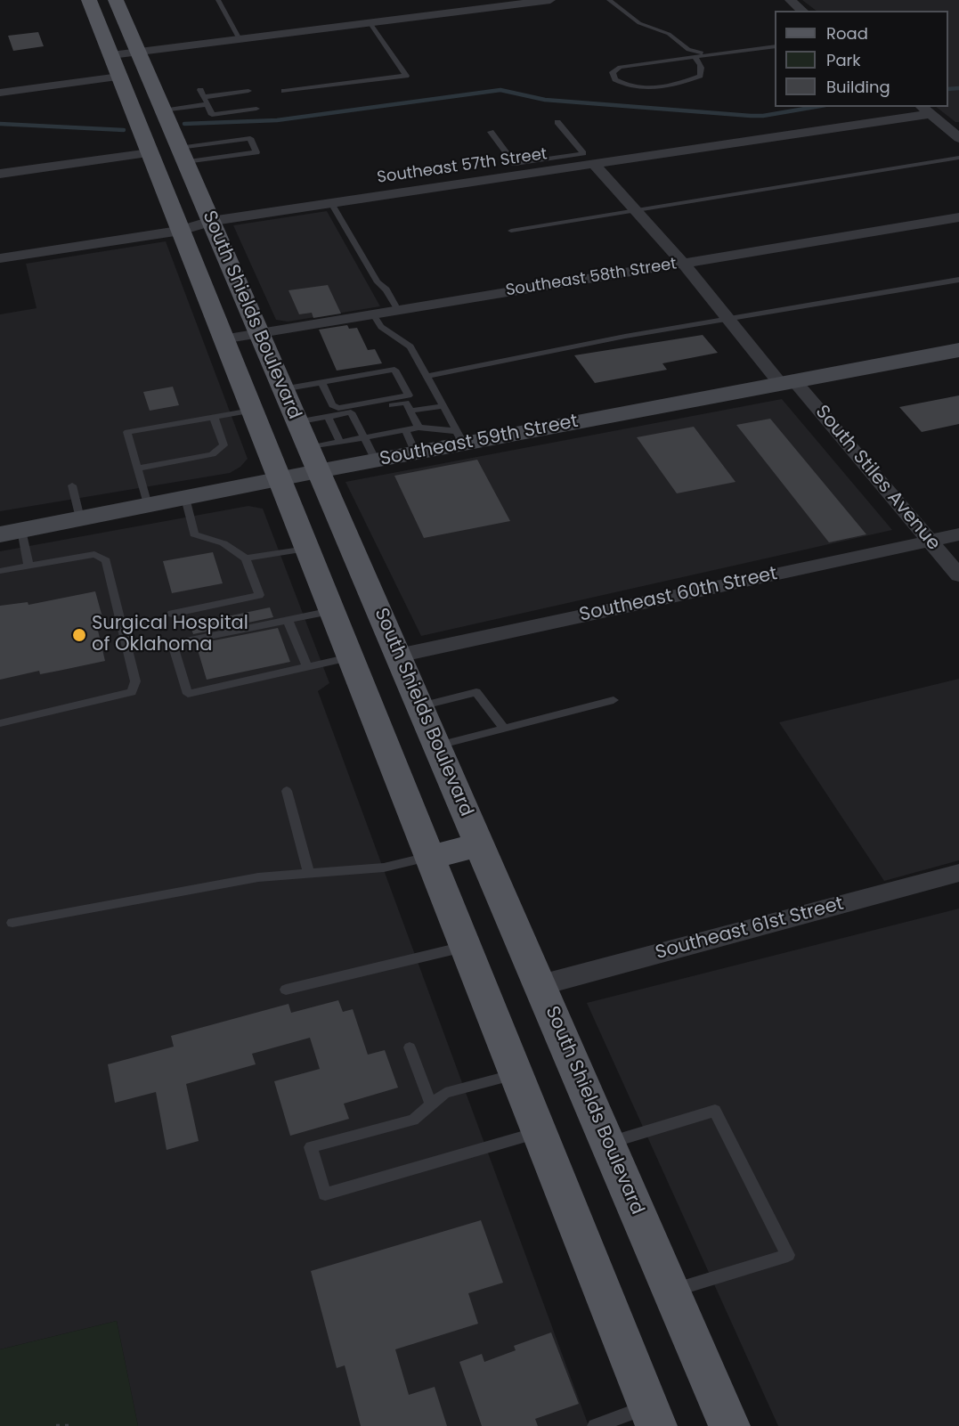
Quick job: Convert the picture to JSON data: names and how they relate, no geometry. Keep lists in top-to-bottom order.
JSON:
{
  "streets": {
    "main road": ["South Shields Boulevard", "Southeast 59th Street"],
    "street": [
      "Southeast 57th Street",
      "Southeast 58th Street",
      "South Stiles Avenue",
      "Southeast 60th Street",
      "Southeast 61st Street"
    ]
  },
  "crossings": [
    ["Southeast 57th Street", "South Shields Boulevard"],
    ["Southeast 57th Street", "South Stiles Avenue"],
    ["Southeast 58th Street", "South Shields Boulevard"],
    ["Southeast 58th Street", "South Stiles Avenue"],
    ["South Shields Boulevard", "Southeast 59th Street"],
    ["South Shields Boulevard", "Southeast 60th Street"],
    ["South Shields Boulevard", "Southeast 61st Street"],
    ["Southeast 59th Street", "South Stiles Avenue"],
    ["South Stiles Avenue", "Southeast 60th Street"]
  ],
  "places": ["Surgical Hospital of Oklahoma"],
  "legend": ["Road", "Park", "Building"]
}
